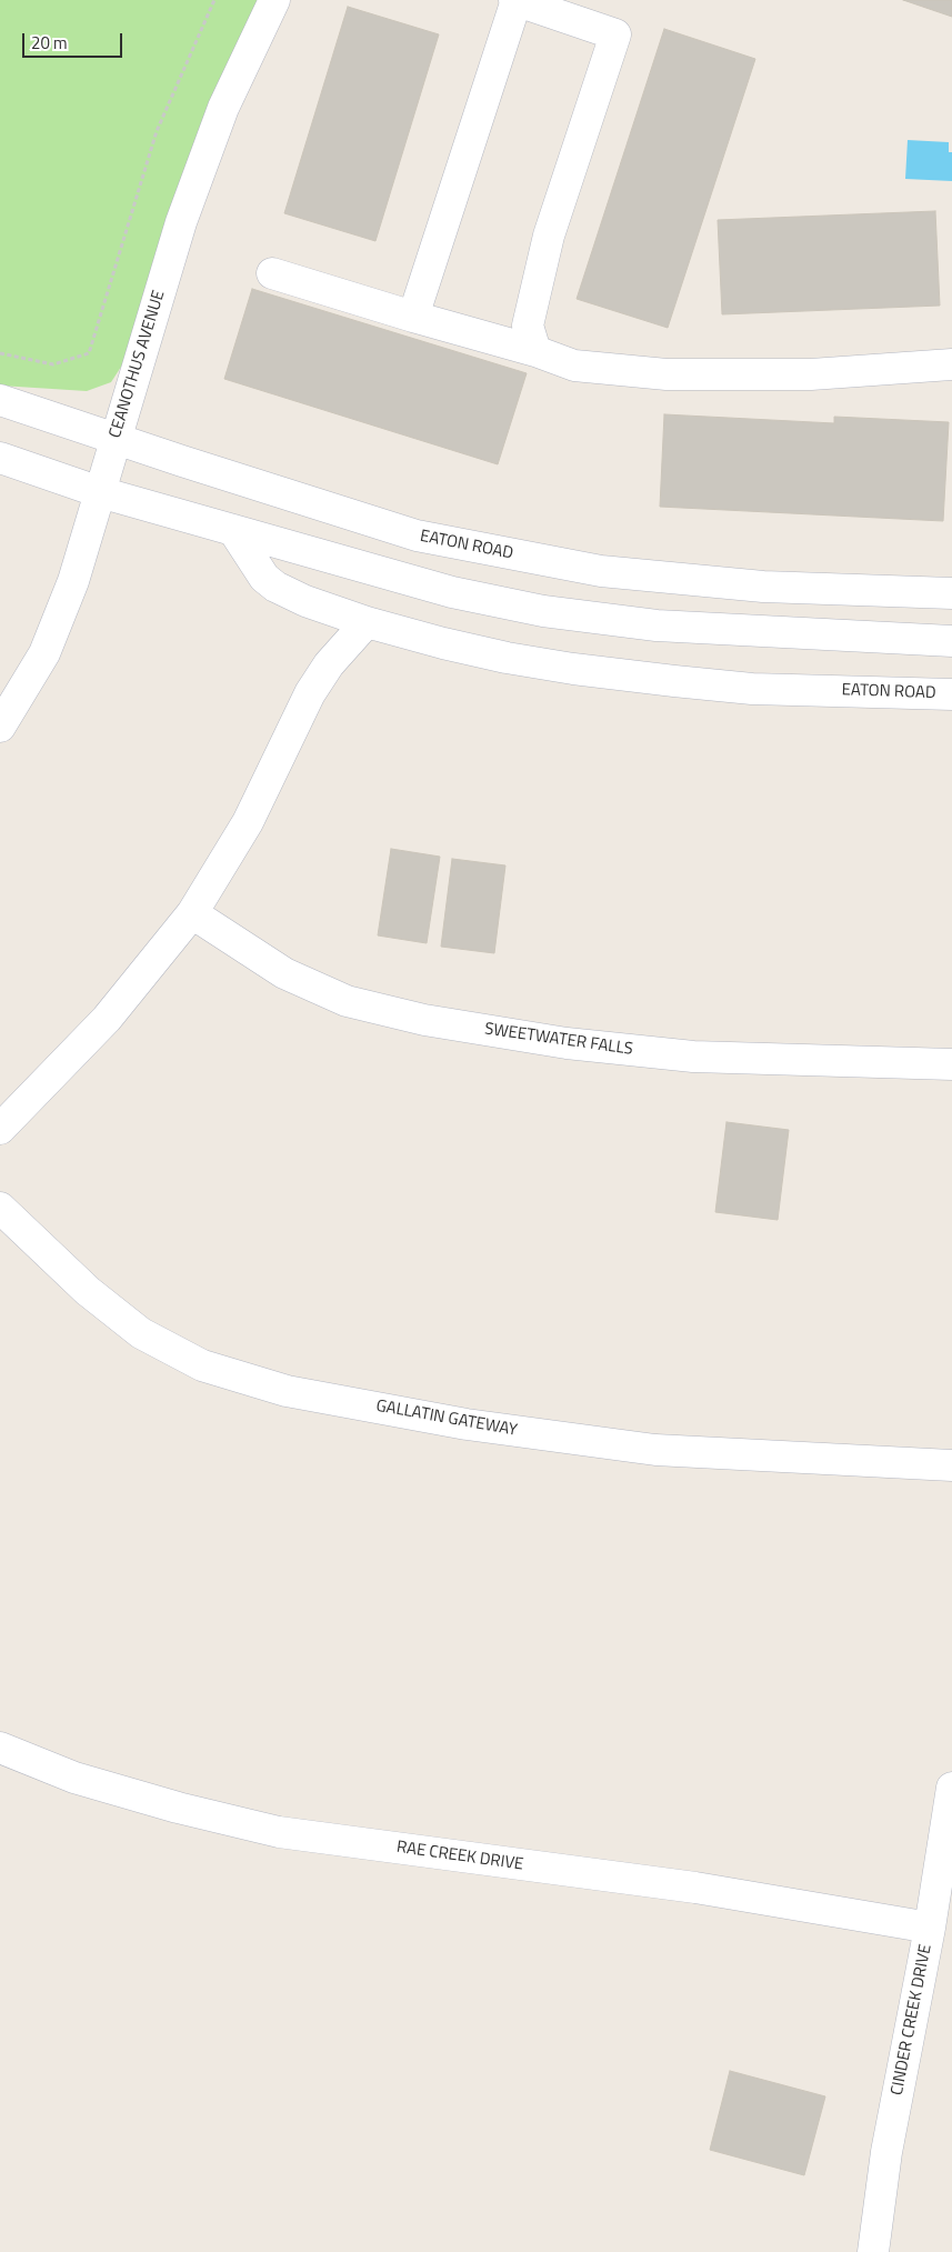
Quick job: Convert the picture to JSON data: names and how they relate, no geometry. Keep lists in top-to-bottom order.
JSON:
{
  "streets": {
    "street": [
      "CEANOTHUS AVENUE",
      "EATON ROAD",
      "SWEETWATER FALLS",
      "GALLATIN GATEWAY",
      "RAE CREEK DRIVE",
      "CINDER CREEK DRIVE"
    ]
  },
  "crossings": [
    ["CEANOTHUS AVENUE", "EATON ROAD"],
    ["RAE CREEK DRIVE", "CINDER CREEK DRIVE"]
  ],
  "scale_bar": "20 m"
}
